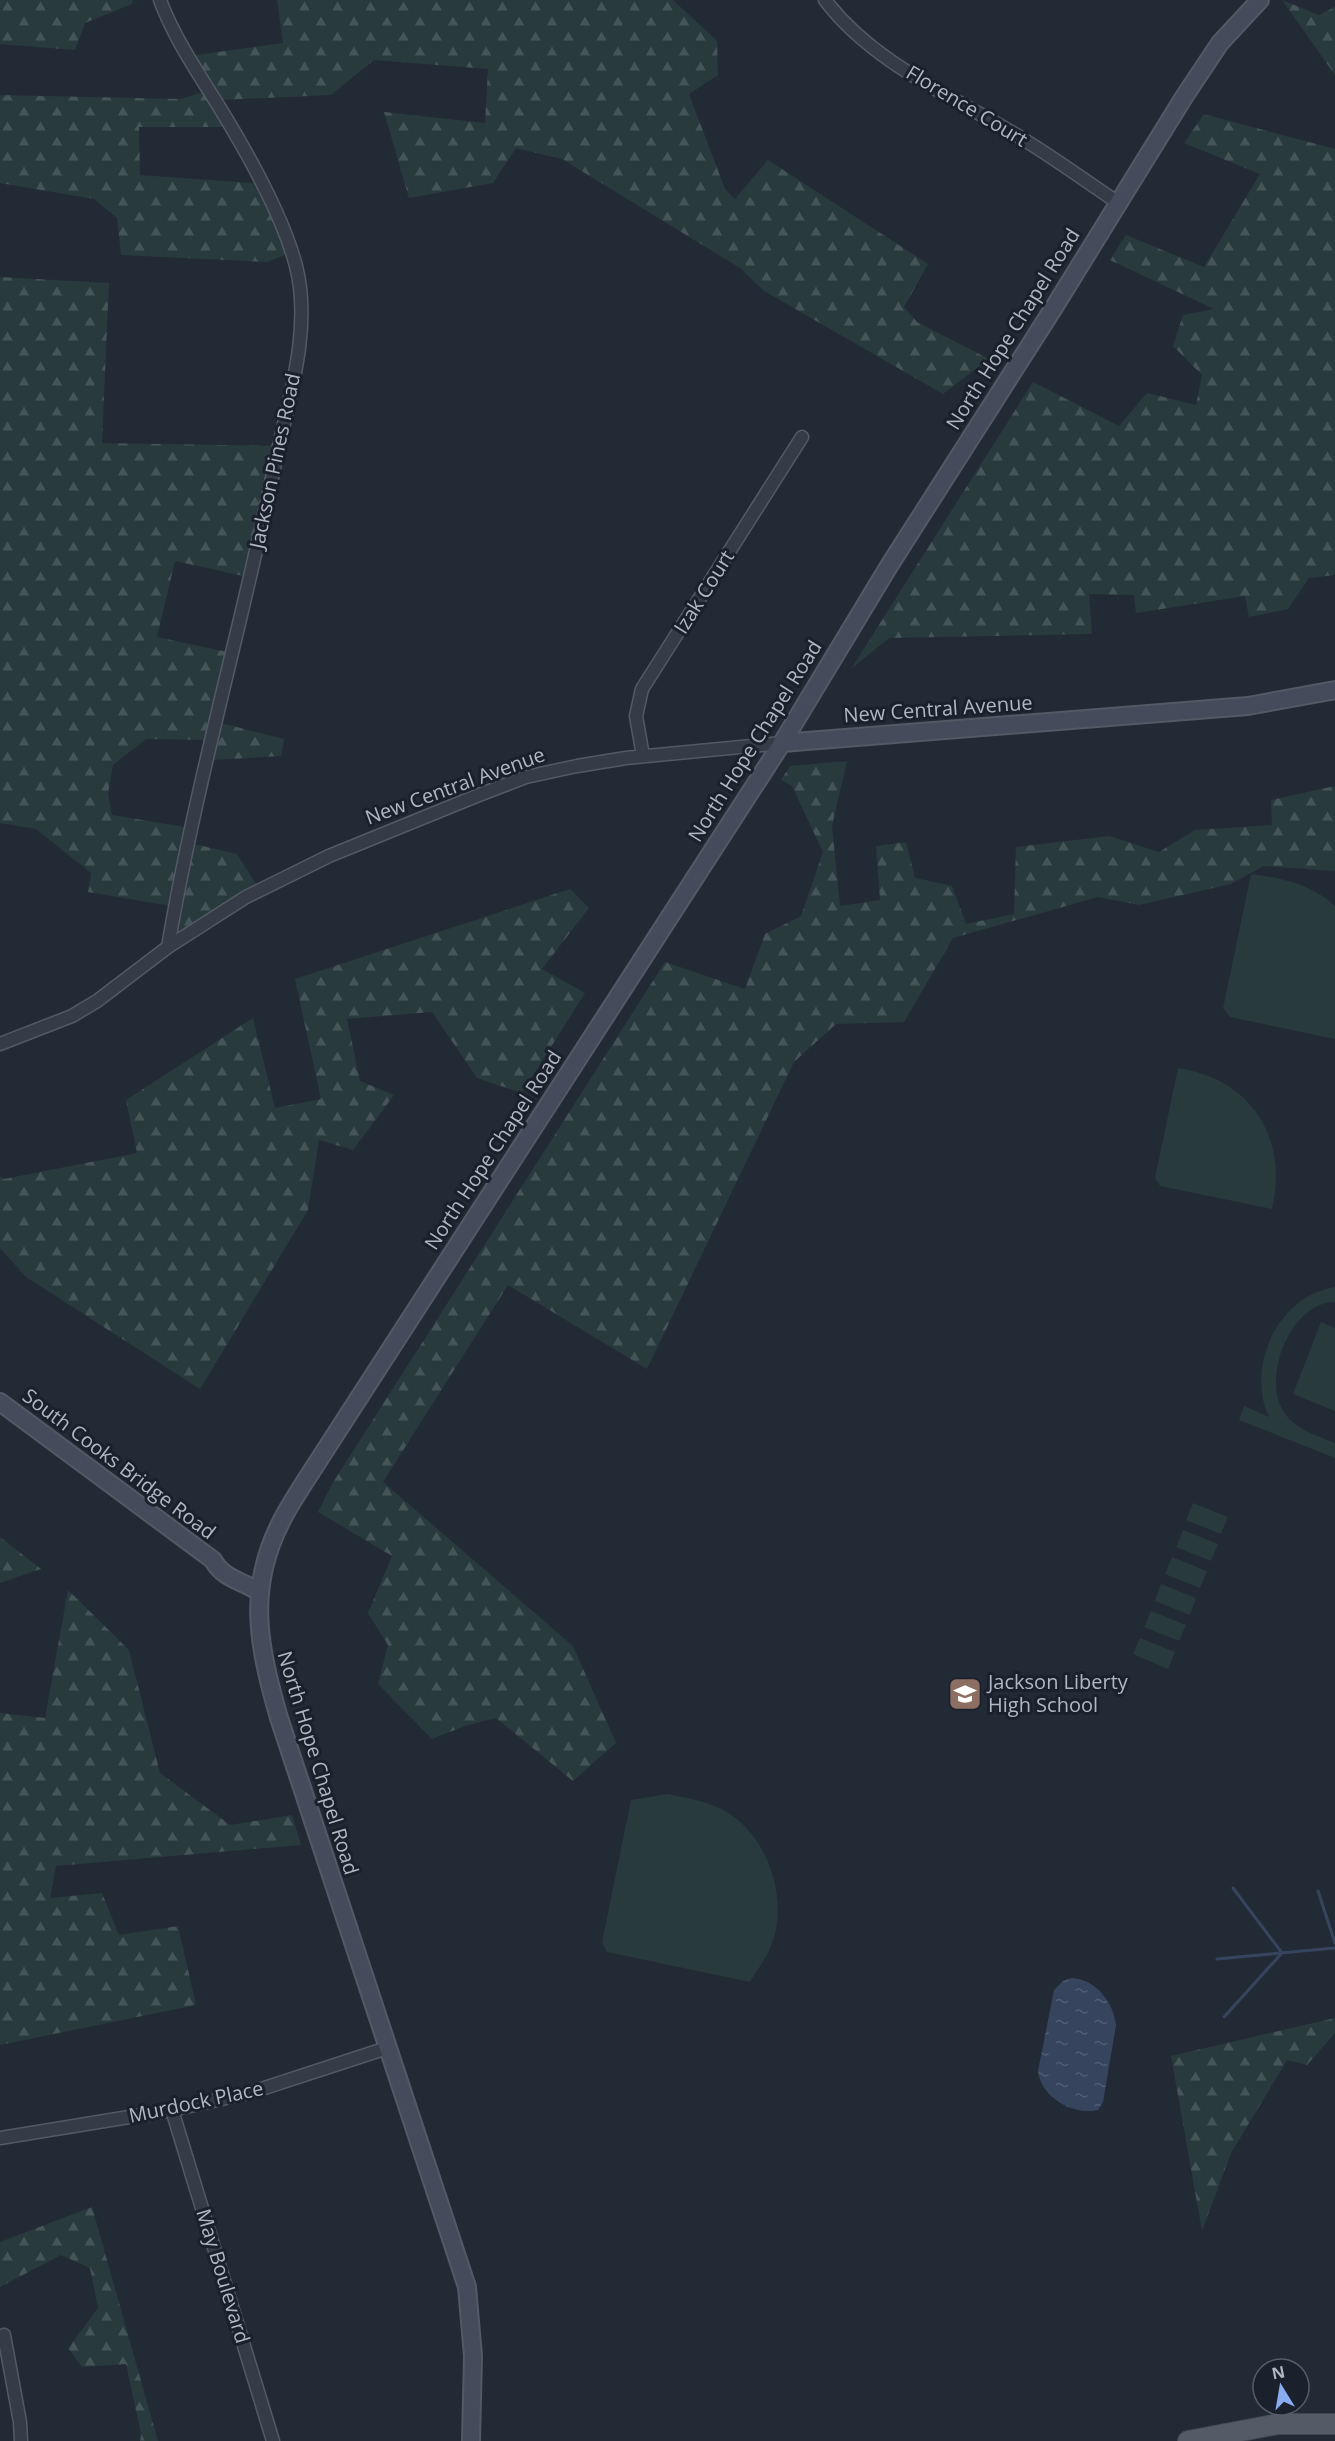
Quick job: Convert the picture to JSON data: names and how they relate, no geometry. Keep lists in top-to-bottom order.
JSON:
{
  "streets": {
    "main road": ["North Hope Chapel Road", "New Central Avenue", "South Cooks Bridge Road"],
    "street": [
      "Florence Court",
      "Jackson Pines Road",
      "Izak Court",
      "Murdock Place",
      "May Boulevard"
    ]
  },
  "crossings": [
    ["Florence Court", "North Hope Chapel Road"],
    ["North Hope Chapel Road", "New Central Avenue"],
    ["North Hope Chapel Road", "South Cooks Bridge Road"],
    ["North Hope Chapel Road", "Murdock Place"],
    ["Jackson Pines Road", "New Central Avenue"],
    ["Izak Court", "New Central Avenue"],
    ["Murdock Place", "May Boulevard"]
  ],
  "places": {
    "school or university": ["Jackson Liberty High School"]
  },
  "north": "top"
}
